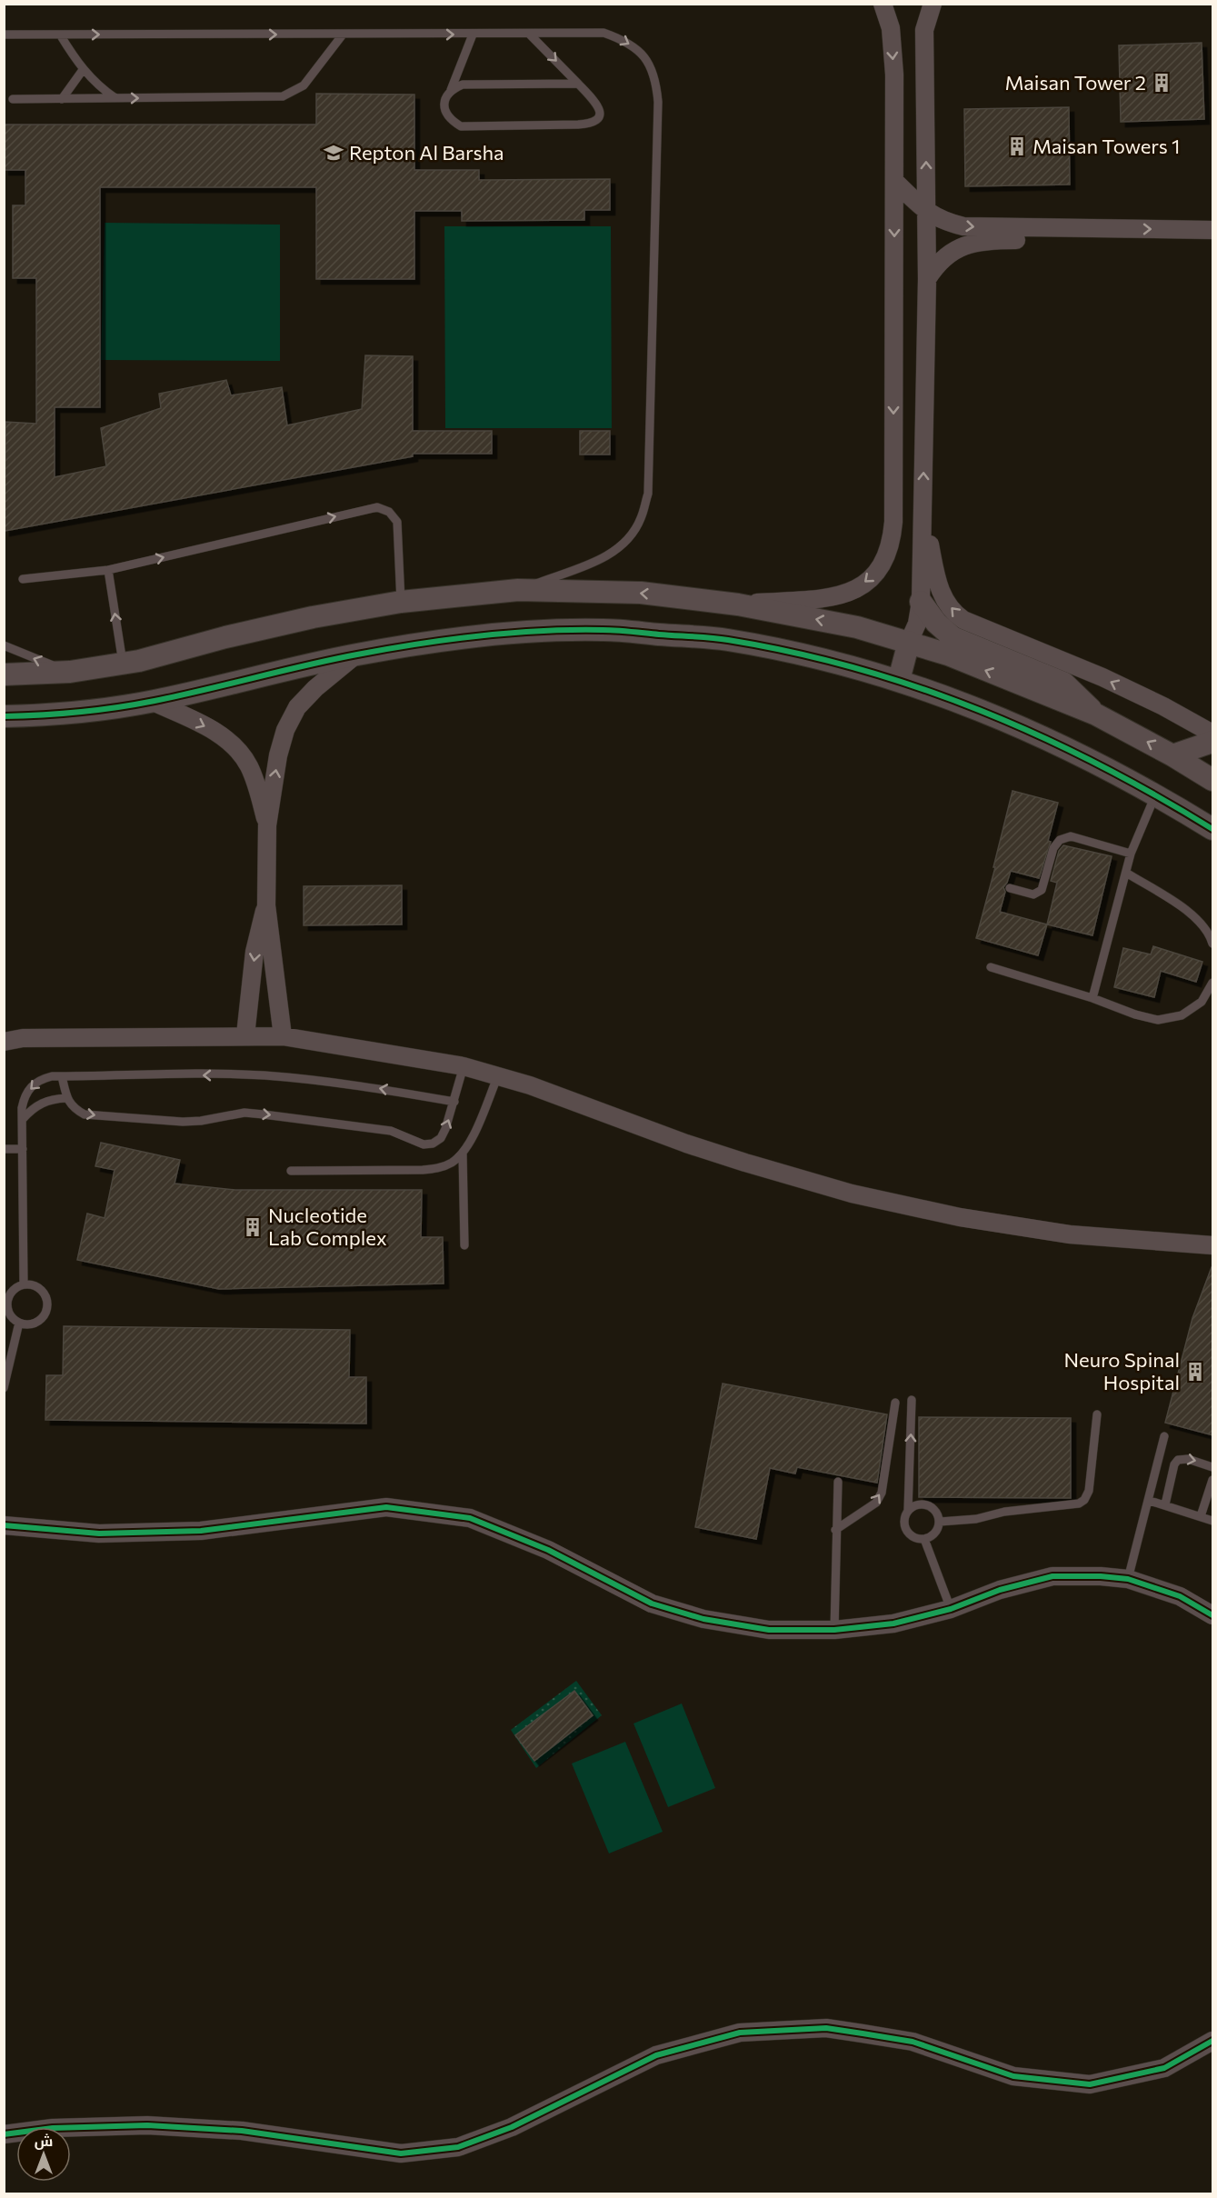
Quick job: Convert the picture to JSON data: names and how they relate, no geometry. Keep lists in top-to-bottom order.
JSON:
{
  "places": {
    "building": [
      "Maisan Tower 2",
      "Maisan Towers 1",
      "Nucleotide Lab Complex",
      "Neuro Spinal Hospital"
    ],
    "school or university": ["Repton Al Barsha"]
  },
  "north": "top"
}
